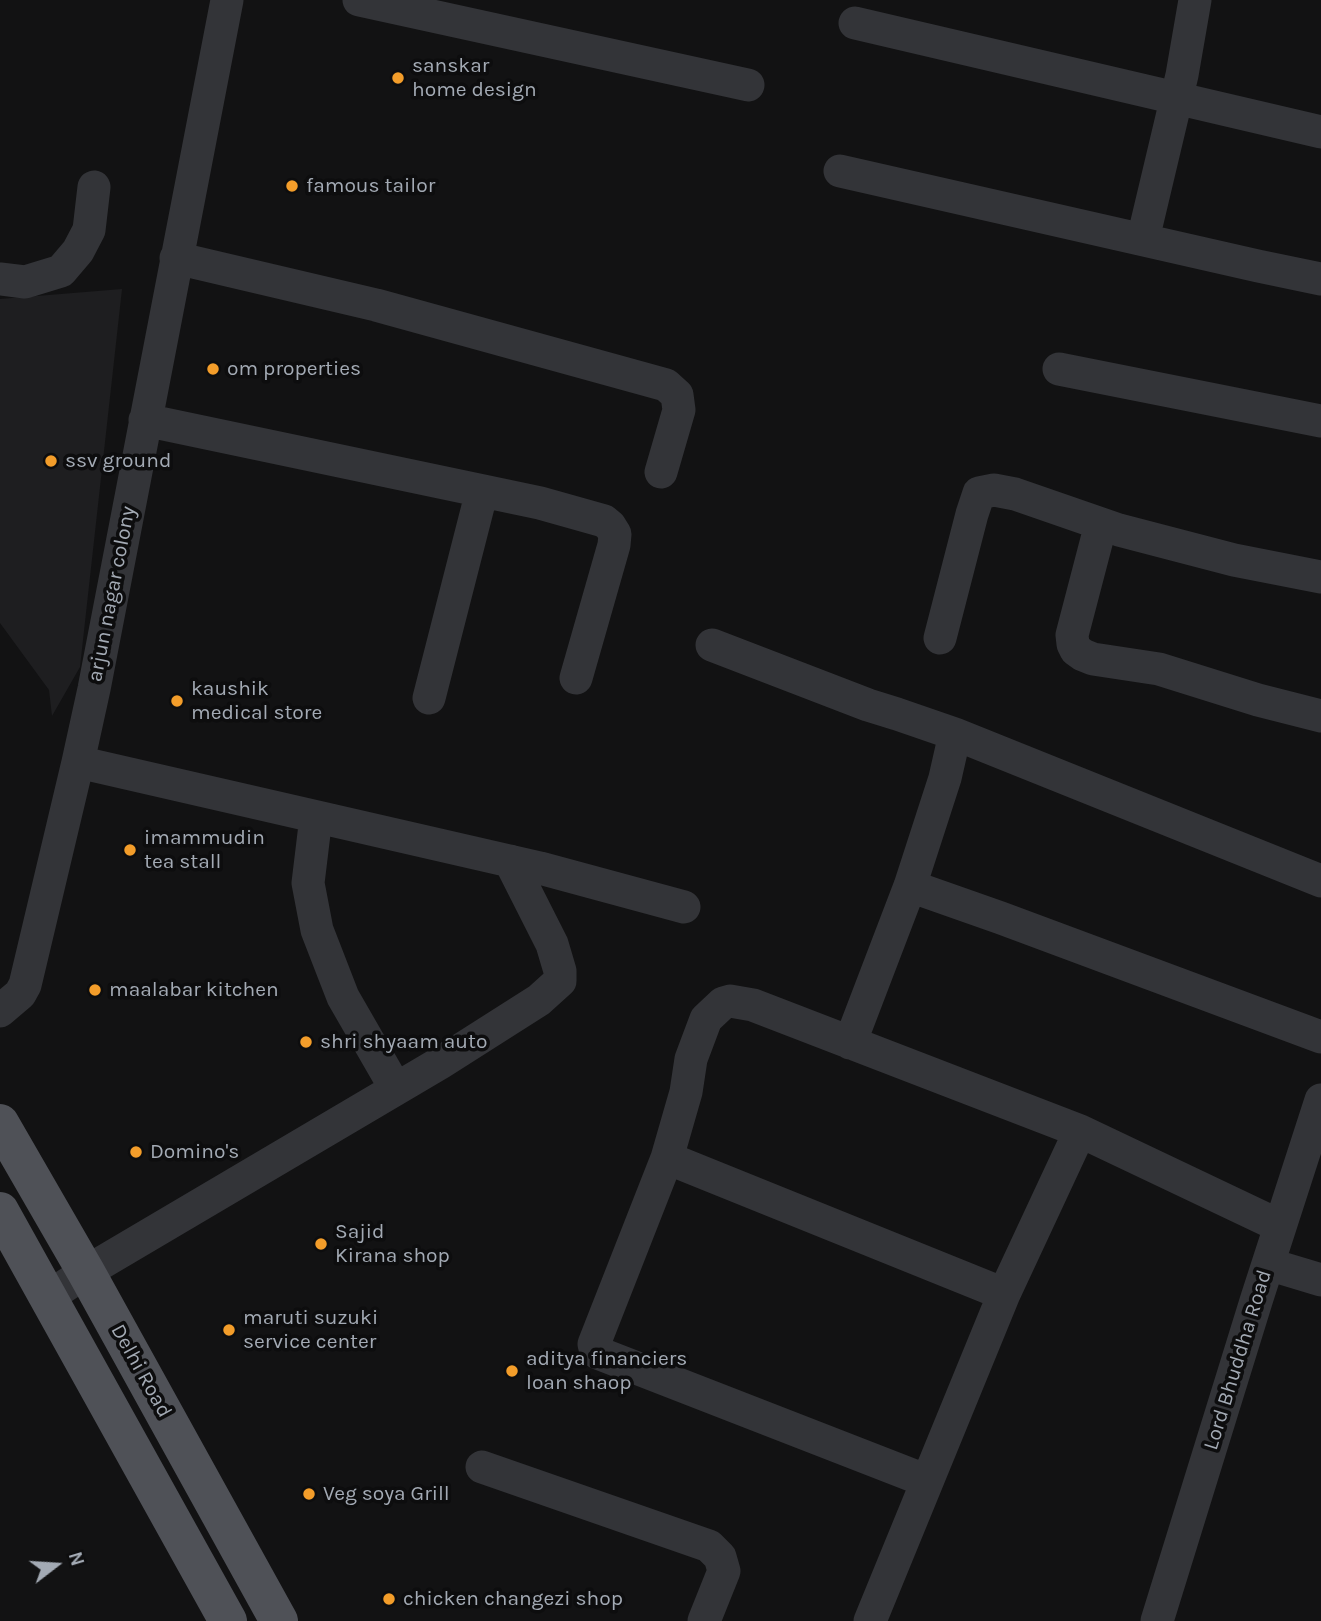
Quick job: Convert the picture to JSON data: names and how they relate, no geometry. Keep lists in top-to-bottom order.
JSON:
{
  "streets": {
    "main road": ["Delhi Road"],
    "street": ["arjun nagar colony", "Lord Bhuddha Road"]
  },
  "places": [
    "sanskar home design",
    "famous tailor",
    "om properties",
    "ssv ground",
    "kaushik medical store",
    "imammudin tea stall",
    "maalabar kitchen",
    "shri shyaam auto",
    "Domino's",
    "Sajid Kirana shop",
    "maruti suzuki service center",
    "aditya financiers loan shaop",
    "Veg soya Grill",
    "chicken changezi shop"
  ],
  "north": "right"
}
